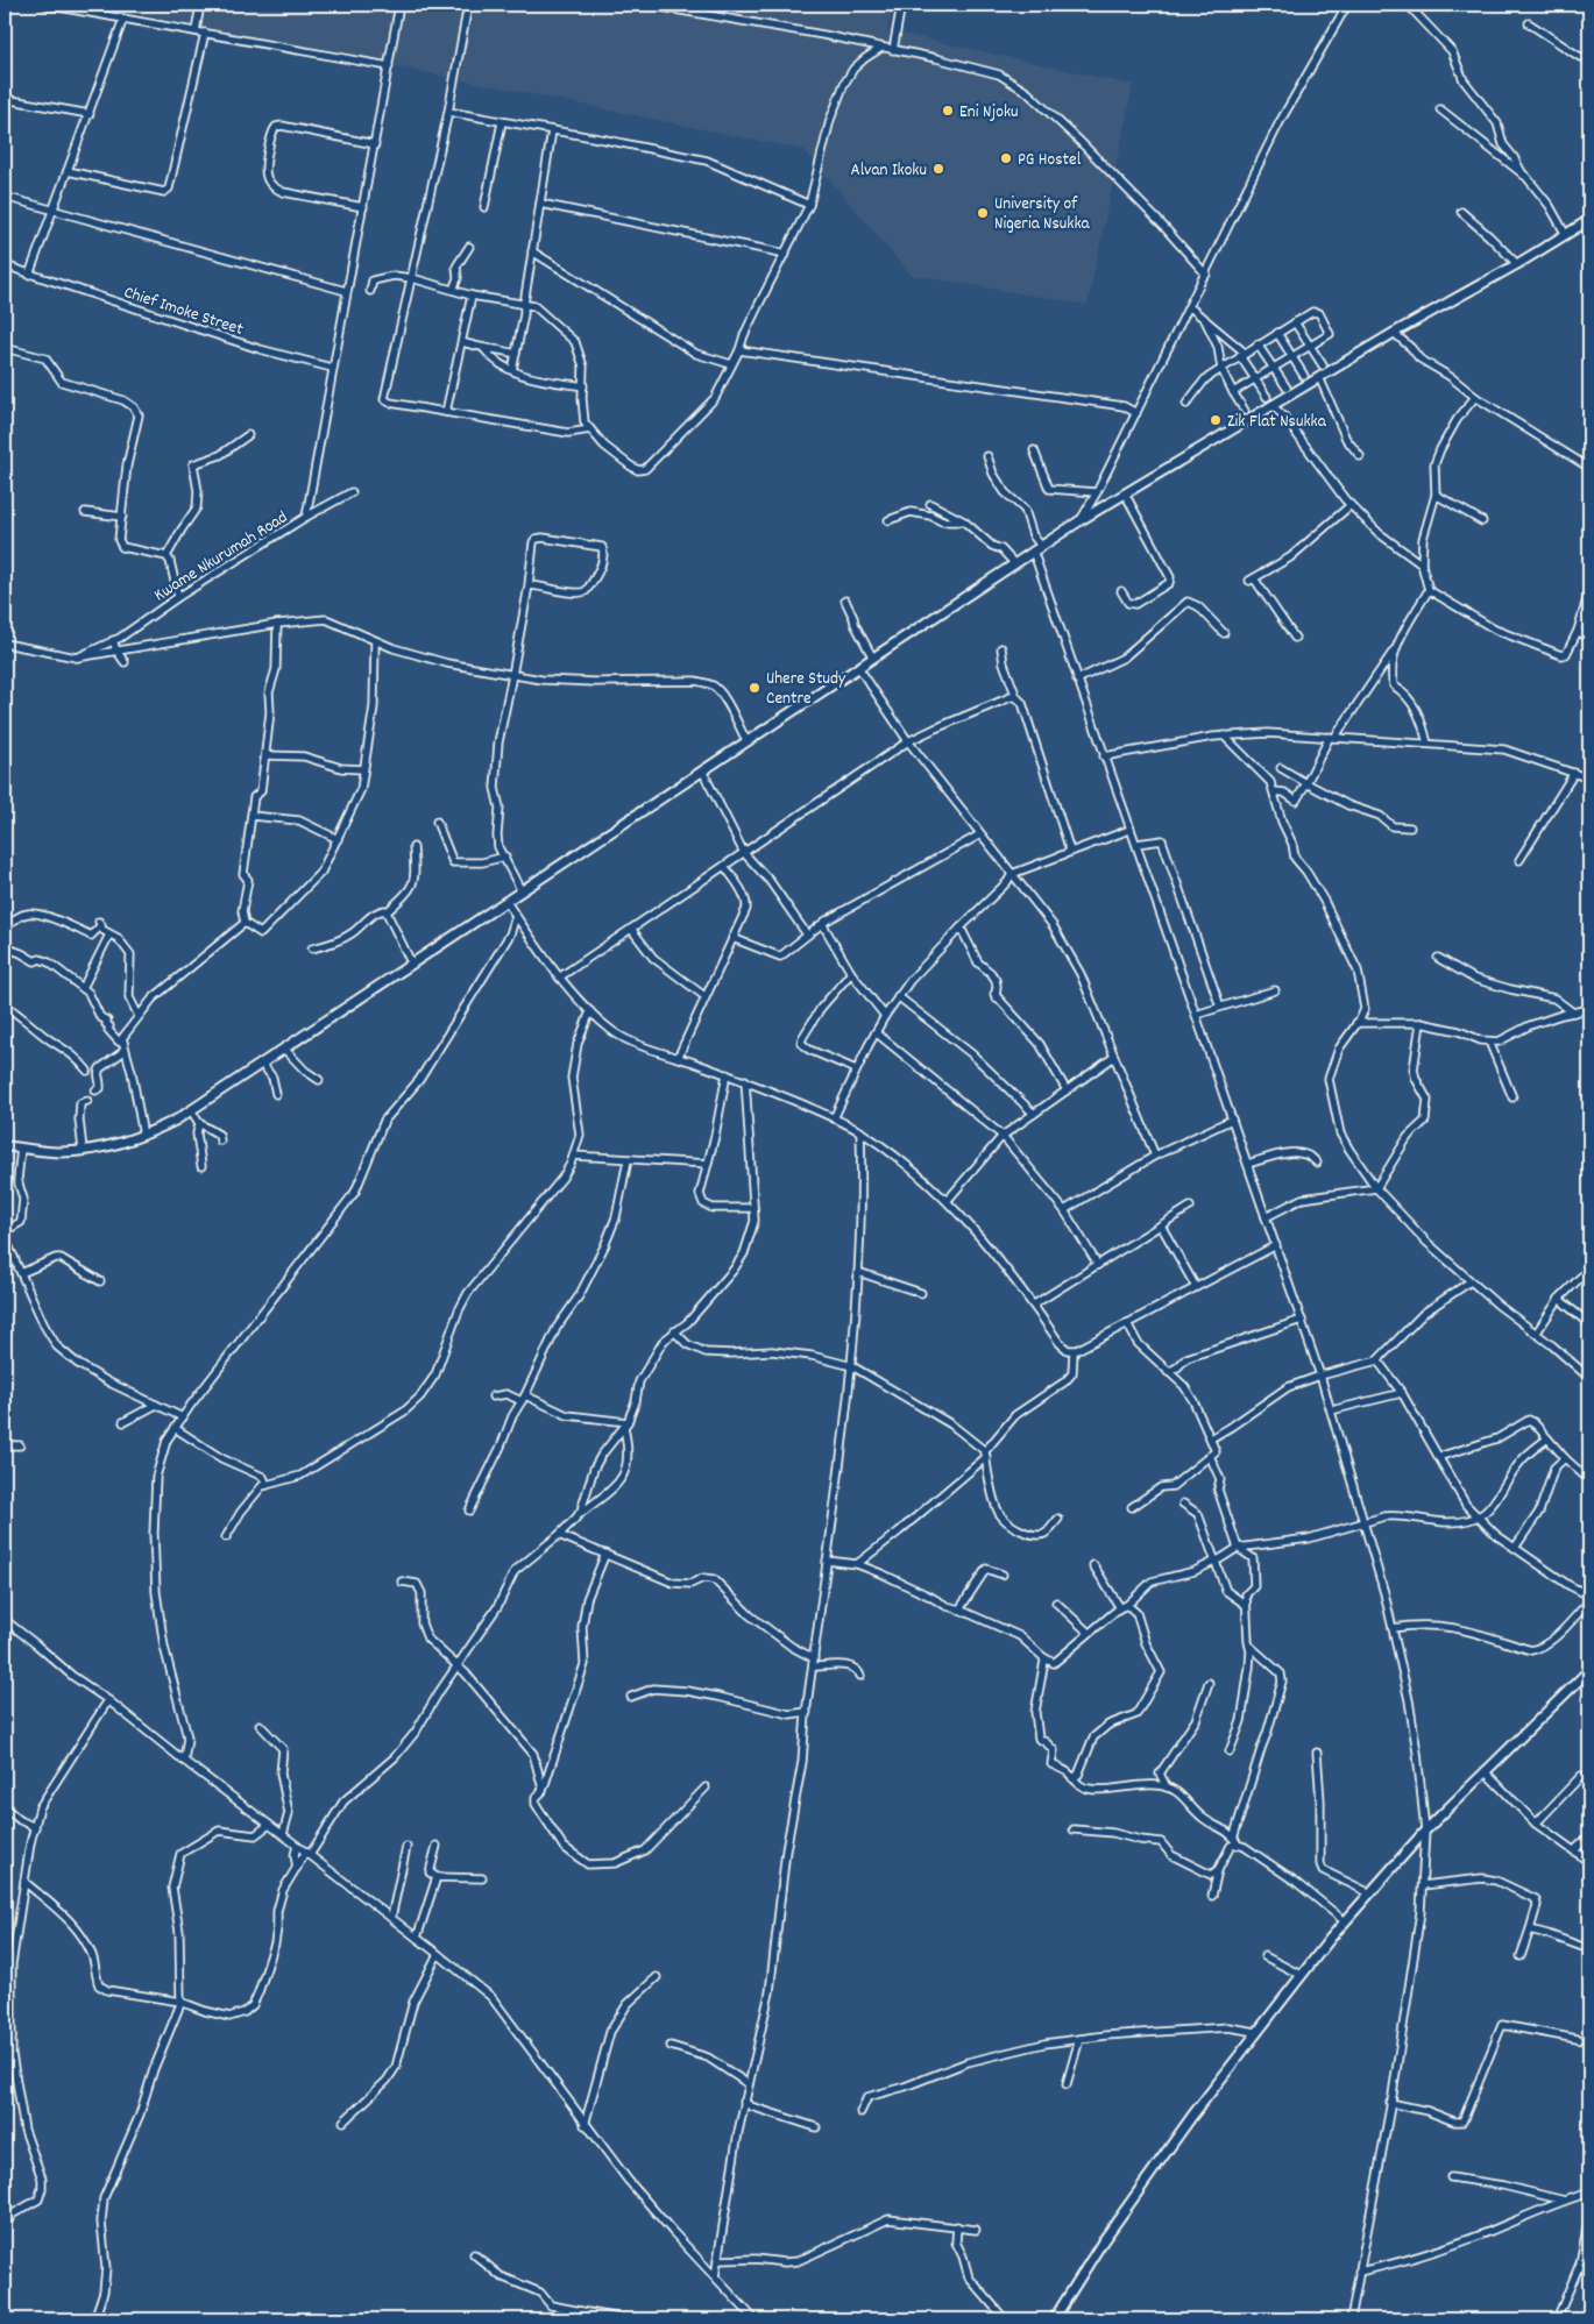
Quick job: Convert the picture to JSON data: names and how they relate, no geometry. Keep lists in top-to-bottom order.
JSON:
{
  "streets": {
    "street": ["Chief Imoke Street", "Kwame Nkurumah Road"]
  },
  "crossings": [
    ["Chief Imoke Street", "Kwame Nkurumah Road"]
  ],
  "places": [
    "Eni Njoku",
    "PG Hostel",
    "Alvan Ikoku",
    "University of Nigeria Nsukka",
    "Zik Flat Nsukka",
    "Uhere Study Centre"
  ]
}
